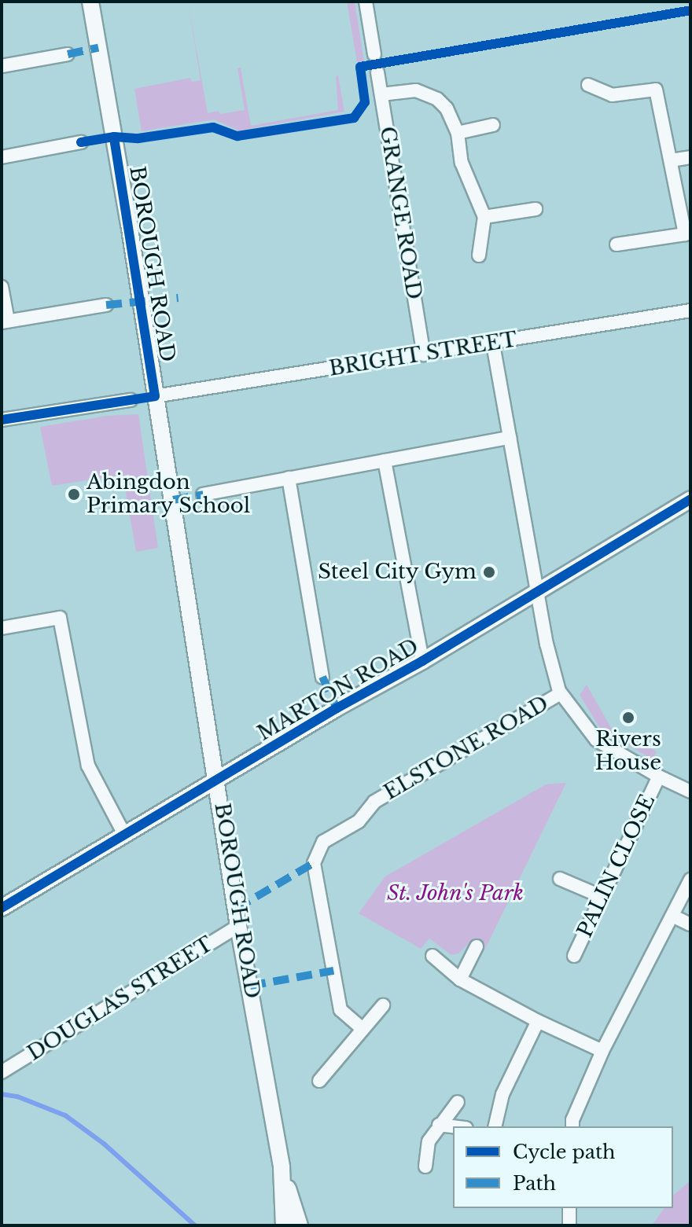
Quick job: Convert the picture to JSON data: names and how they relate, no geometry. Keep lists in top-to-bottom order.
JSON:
{
  "streets": {
    "street": [
      "GRANGE ROAD",
      "BOROUGH ROAD",
      "BRIGHT STREET",
      "MARTON ROAD",
      "ELSTONE ROAD",
      "PALIN CLOSE",
      "DOUGLAS STREET"
    ]
  },
  "crossings": [
    ["GRANGE ROAD", "BRIGHT STREET"],
    ["BOROUGH ROAD", "BRIGHT STREET"],
    ["BOROUGH ROAD", "MARTON ROAD"],
    ["BOROUGH ROAD", "DOUGLAS STREET"]
  ],
  "parks": ["St. John's Park"],
  "places": ["Abingdon Primary School", "Steel City Gym", "Rivers House"],
  "legend": ["Cycle path", "Path"]
}
